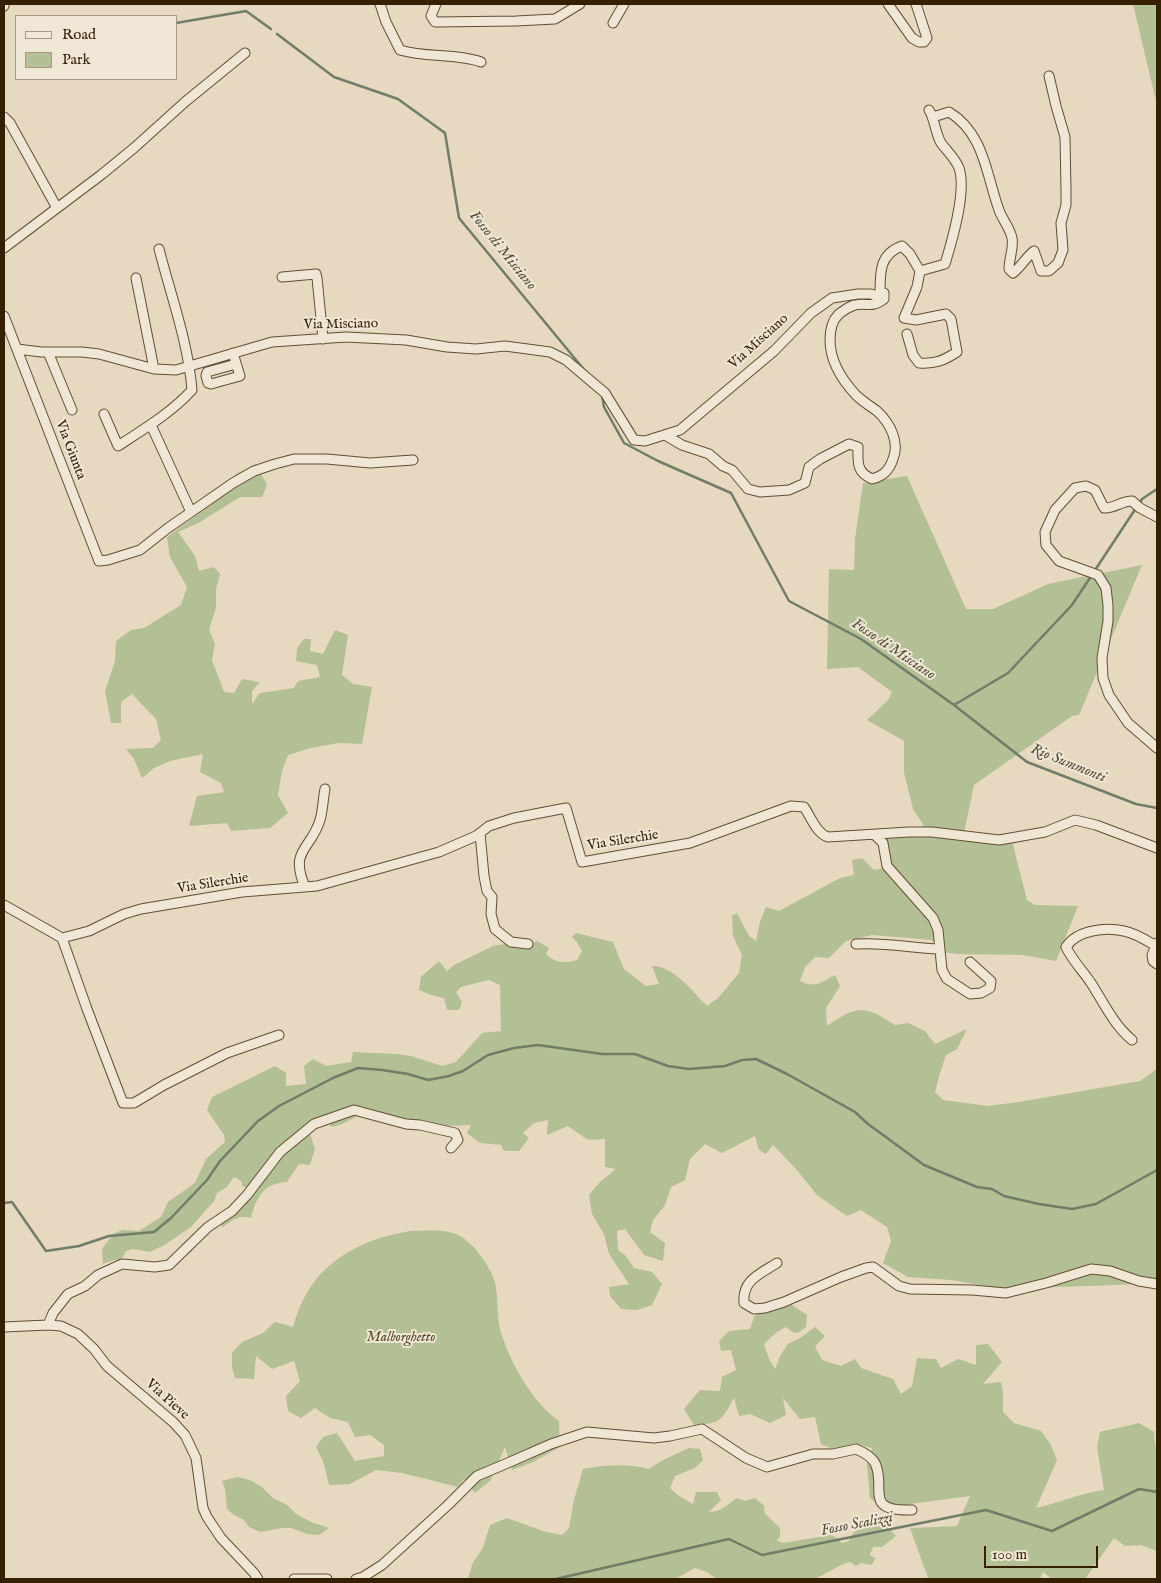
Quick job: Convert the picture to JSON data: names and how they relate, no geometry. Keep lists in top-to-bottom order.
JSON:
{
  "streets": {
    "street": [
      "Via Misciano",
      "Via Giunta",
      "Via Silerchie",
      "Via Pieve"
    ]
  },
  "crossings": [
    ["Via Misciano", "Via Giunta"]
  ],
  "water": ["Fosso di Misciano", "Rio Summonti", "Fosso Scalizzi"],
  "parks": ["Malborghetto"],
  "legend": ["Road", "Park"],
  "scale_bar": "100 m"
}
